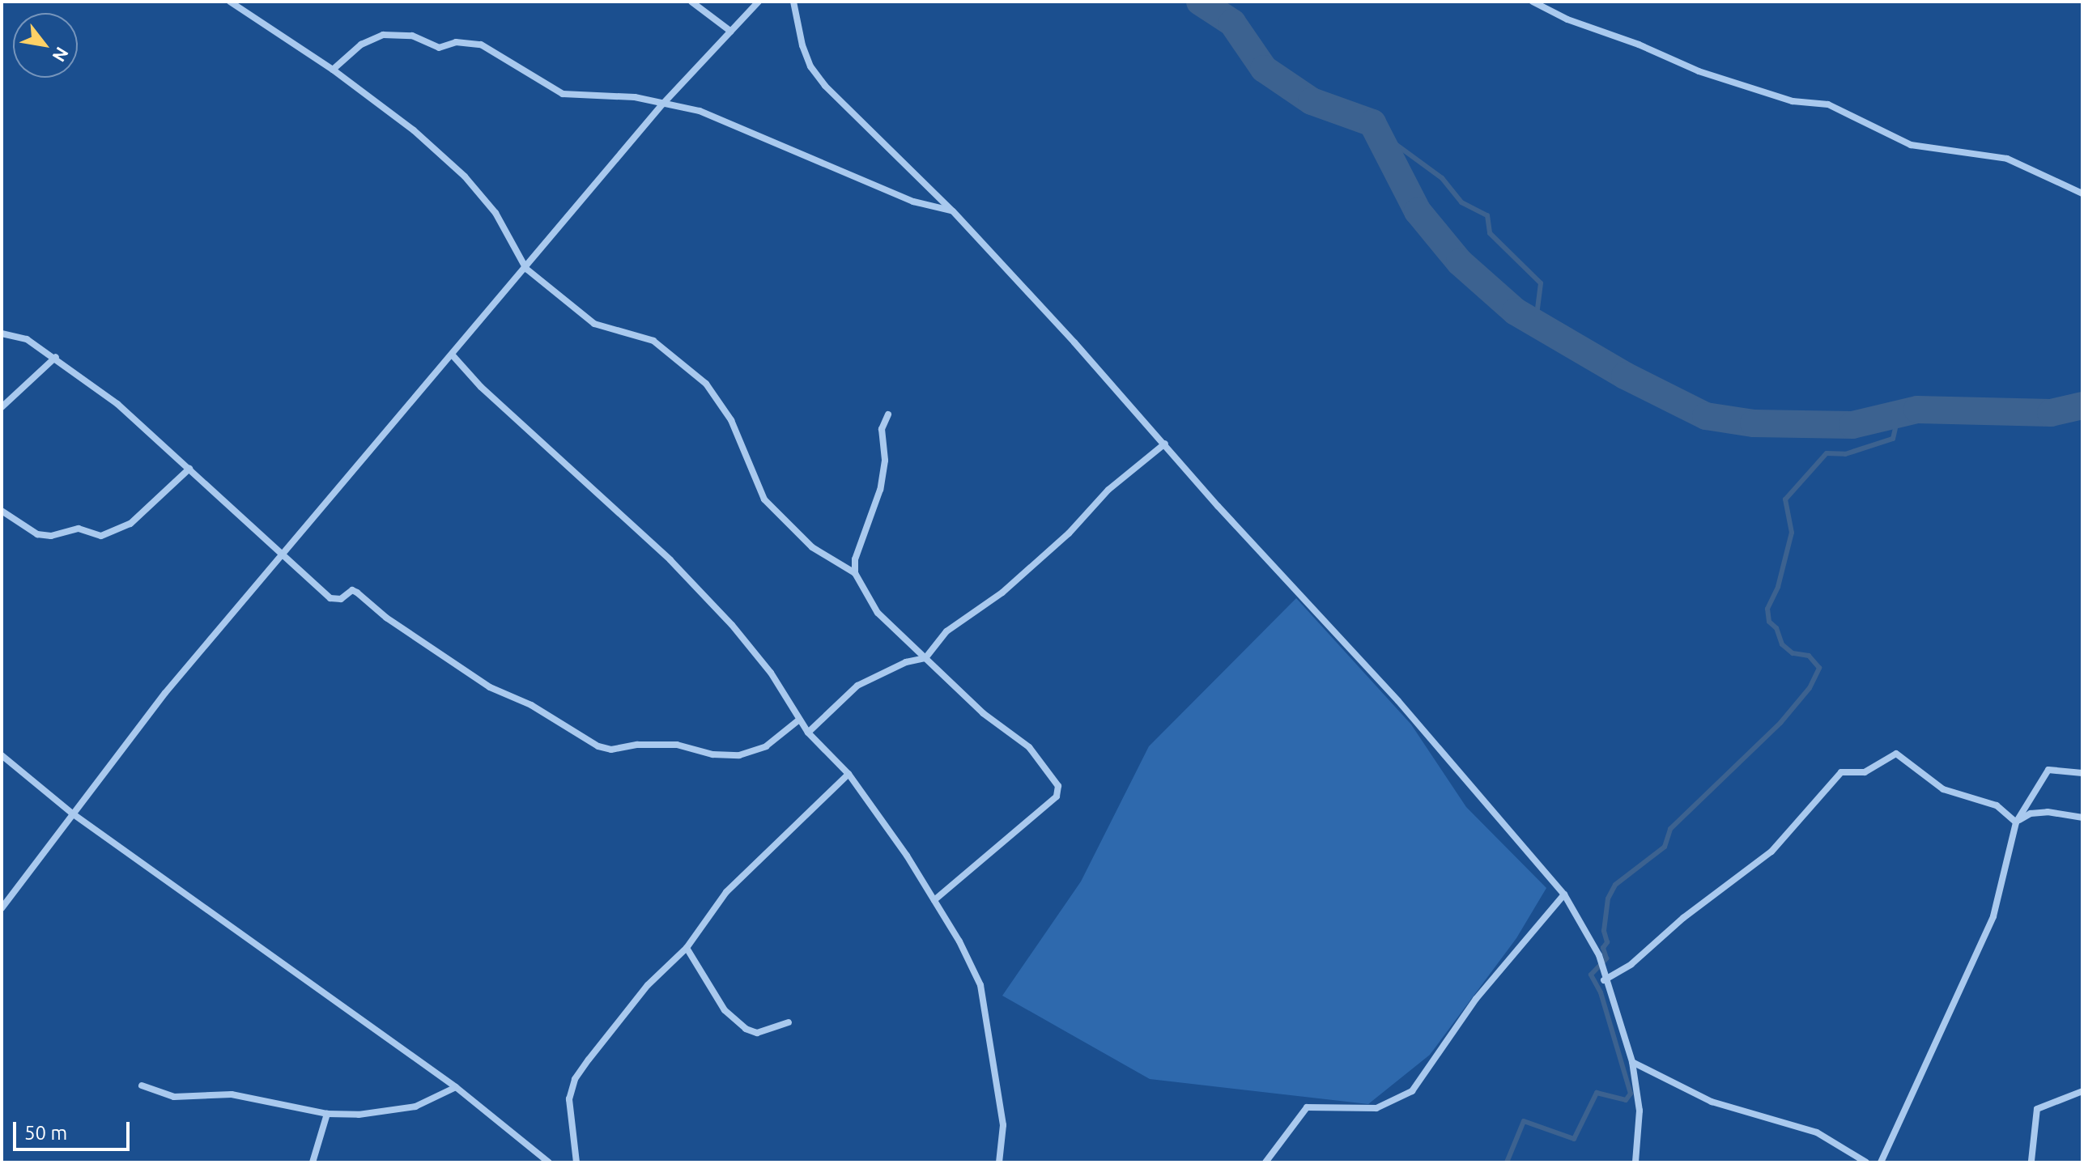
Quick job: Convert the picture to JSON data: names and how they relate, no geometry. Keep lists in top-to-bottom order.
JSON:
{
  "scale_bar": "50 m",
  "north": "bottom right"
}
